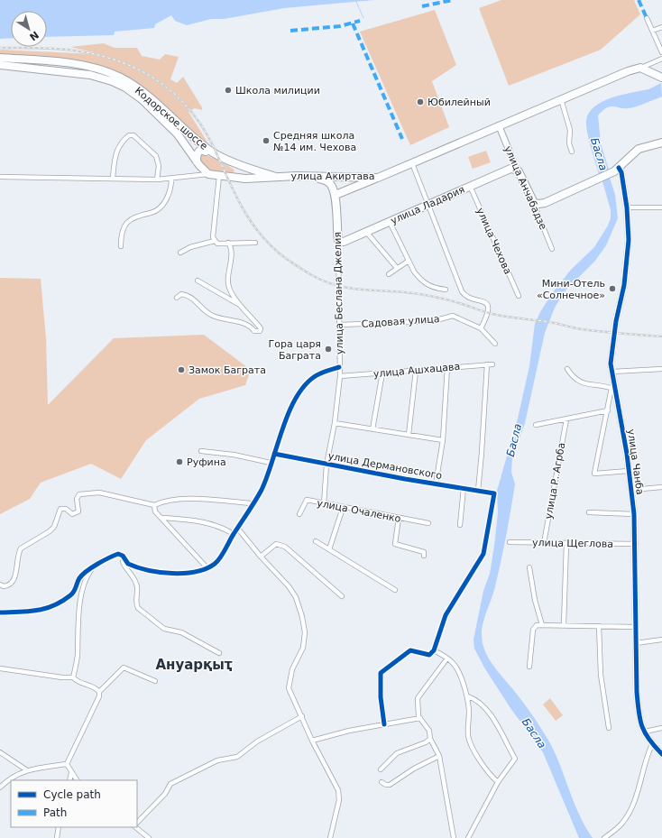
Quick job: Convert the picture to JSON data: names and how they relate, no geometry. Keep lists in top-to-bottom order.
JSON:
{
  "streets": {
    "highway": [
      "Кодорское шоссе",
      "улица Акиртава",
      "улица Анчабадзе",
      "улица Ладария",
      "улица Беслана Джелия"
    ],
    "street": [
      "улица Чехова",
      "Садовая улица",
      "улица Ашхацава",
      "улица Чанба",
      "улица Дермановского",
      "улица Р. Агрба",
      "улица Очаленко",
      "улица Щеглова"
    ]
  },
  "crossings": [
    ["Кодорское шоссе", "улица Акиртава"],
    ["улица Акиртава", "улица Анчабадзе"],
    ["улица Анчабадзе", "улица Ладария"],
    ["улица Ладария", "улица Чехова"],
    ["улица Ладария", "улица Беслана Джелия"],
    ["улица Беслана Джелия", "Садовая улица"],
    ["улица Беслана Джелия", "улица Ашхацава"],
    ["улица Беслана Джелия", "улица Дермановского"],
    ["улица Беслана Джелия", "улица Очаленко"],
    ["улица Чанба", "улица Щеглова"],
    ["улица Р. Агрба", "улица Щеглова"]
  ],
  "districts": ["Ануарқыҭ"],
  "water": ["Басла"],
  "places": [
    "Школа милиции",
    "Юбилейный",
    "Средняя школа №14 им. Чехова",
    "Мини-Отель «Солнечное»",
    "Гора царя Баграта",
    "Замок Баграта",
    "Руфина"
  ],
  "legend": ["Cycle path", "Path"],
  "north": "bottom right"
}
